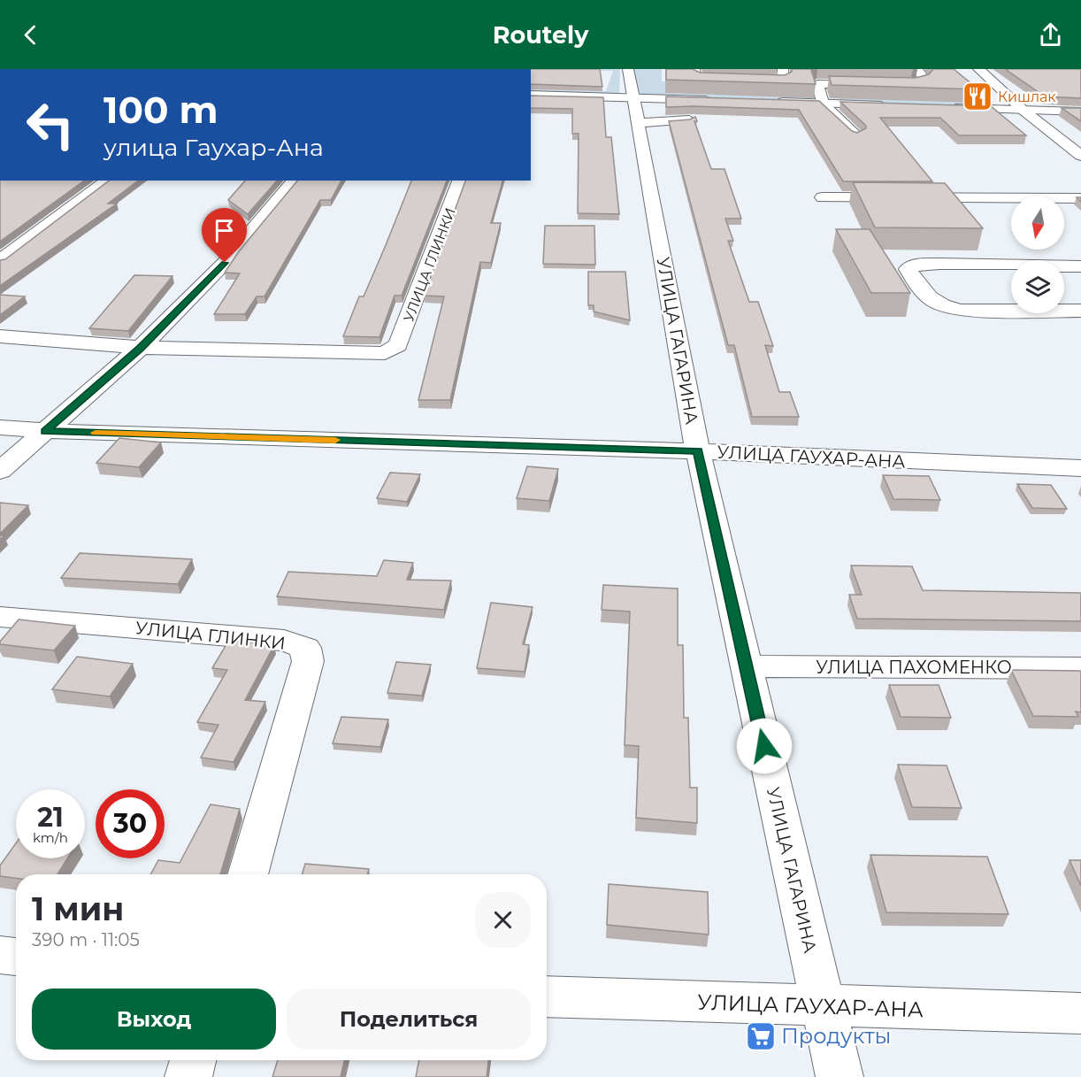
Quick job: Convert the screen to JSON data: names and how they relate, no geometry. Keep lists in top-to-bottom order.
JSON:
{
  "streets": {
    "street": [
      "УЛИЦА ГЛИНКИ",
      "УЛИЦА ГАГАРИНА",
      "УЛИЦА ГАУХАР-АНА",
      "УЛИЦА ПАХОМЕНКО"
    ]
  },
  "crossings": [
    ["УЛИЦА ГАГАРИНА", "УЛИЦА ГАУХАР-АНА"],
    ["УЛИЦА ГАГАРИНА", "УЛИЦА ПАХОМЕНКО"]
  ],
  "places": {
    "restaurant": ["Кишлак"],
    "supermarket": ["Продукты"]
  },
  "north": "bottom",
  "page": {
    "header": "Routely",
    "turn": ["100 m", "улица Гаухар-Ана"],
    "speed": "21 km/h",
    "limit": "30",
    "heading": ["1 мин", "390 m · 11:05"],
    "buttons": ["Выход", "Поделиться"]
  }
}
